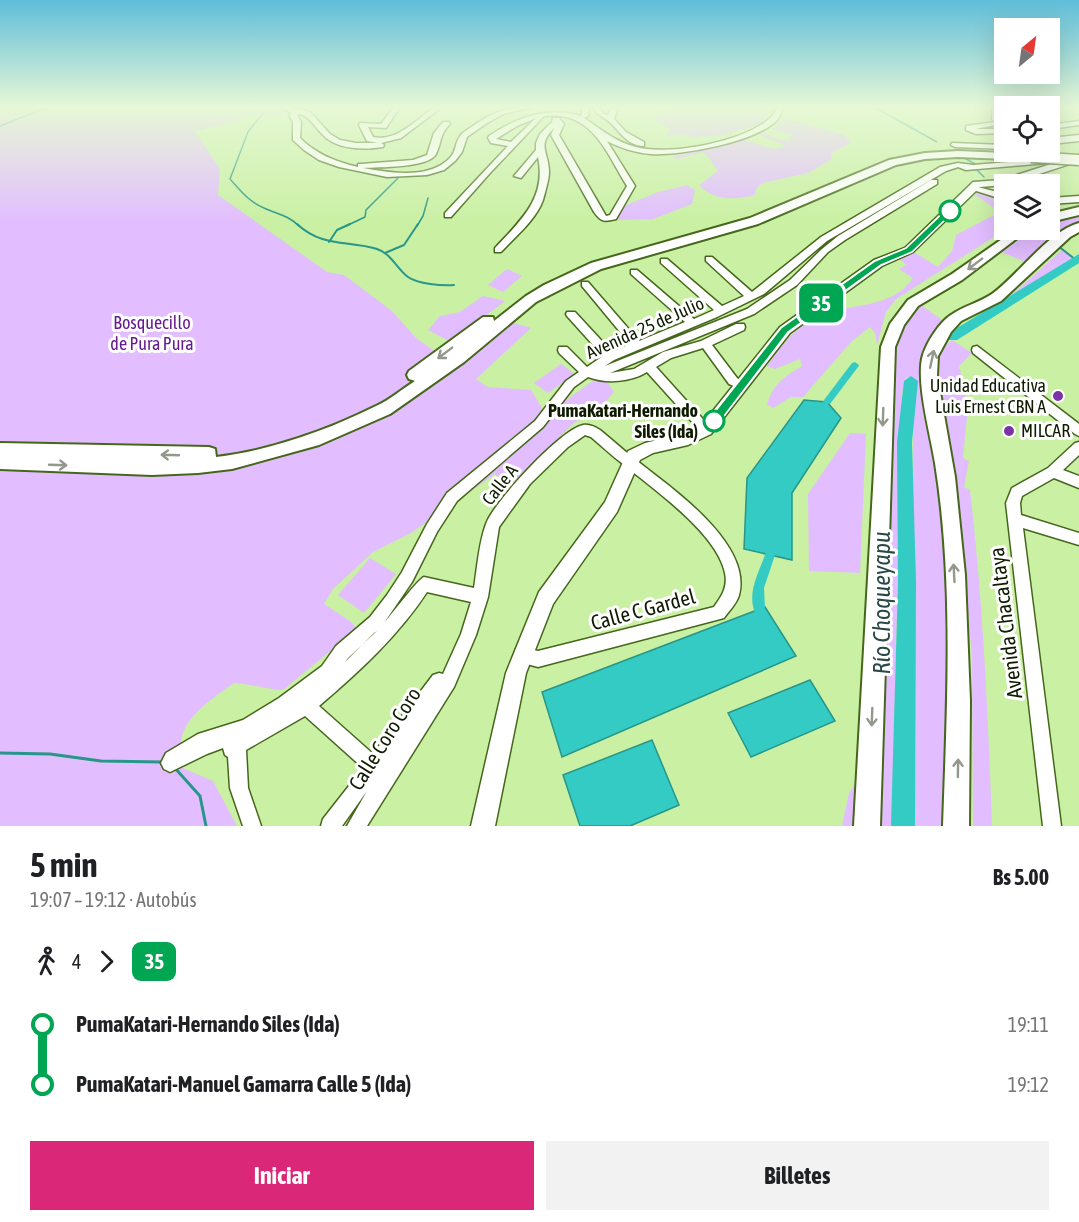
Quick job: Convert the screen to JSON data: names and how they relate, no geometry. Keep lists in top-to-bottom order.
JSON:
{
  "streets": {
    "street": [
      "Avenida 25 de Julio",
      "Calle A",
      "Calle C Gardel",
      "Avenida Chacaltaya",
      "Calle Coro Coro"
    ]
  },
  "crossings": [
    ["Calle A", "Calle C Gardel"],
    ["Calle A", "Calle Coro Coro"]
  ],
  "water": ["Río Choqueyapu"],
  "parks": ["Bosquecillo de Pura Pura"],
  "places": ["Unidad Educativa Luis Ernest CBN A", "PumaKatari-Hernando Siles (Ida)", "MILCAR"],
  "lines": ["bus line 35"],
  "north": "top right",
  "page": {
    "on_map": "35",
    "heading": ["5 min", "19:07 – 19:12 · Autobús", "Bs 5.00"],
    "legs": ["4", "35"],
    "list": [
      {
        "name": "PumaKatari-Hernando Siles (Ida)",
        "value": "19:11"
      },
      {
        "name": "PumaKatari-Manuel Gamarra Calle 5 (Ida)",
        "value": "19:12"
      }
    ],
    "buttons": ["Iniciar", "Billetes"]
  }
}
